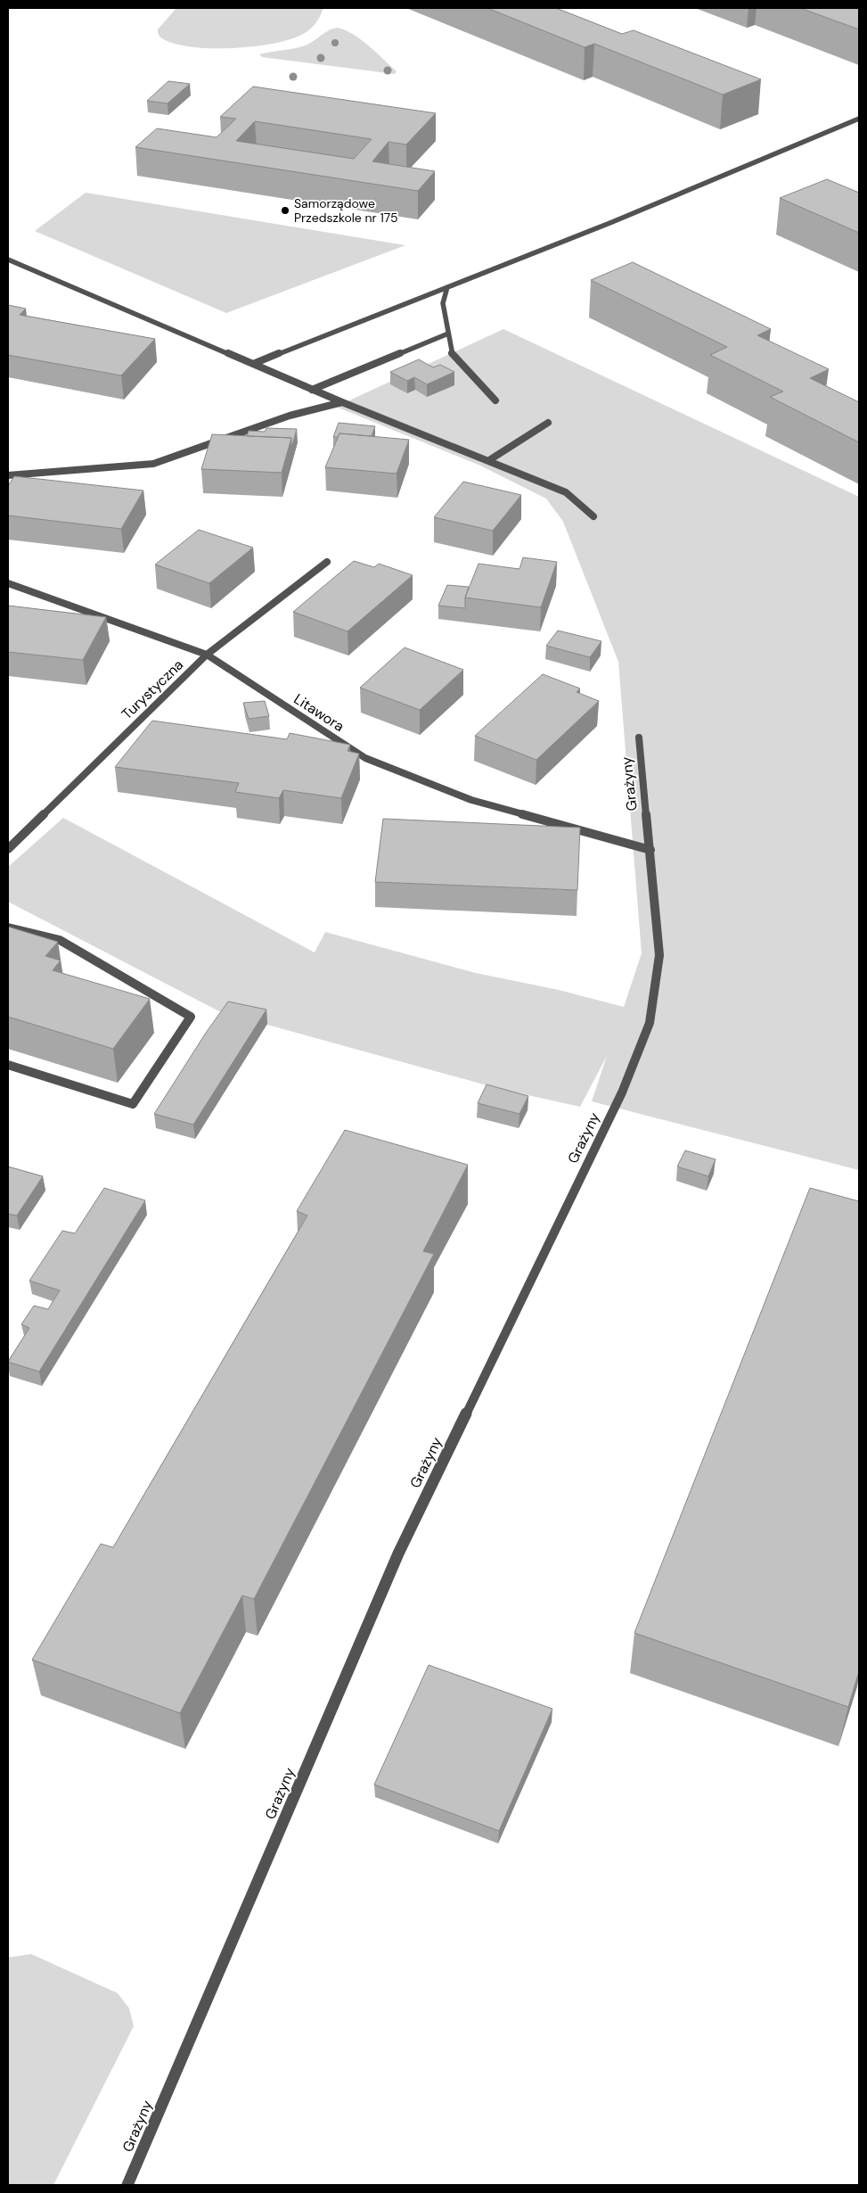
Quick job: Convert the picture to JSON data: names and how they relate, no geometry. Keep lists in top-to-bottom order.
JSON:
{
  "streets": {
    "street": ["Turystyczna", "Litawora", "Grażyny"]
  },
  "crossings": [
    ["Turystyczna", "Litawora"],
    ["Litawora", "Grażyny"]
  ],
  "places": ["Samorządowe Przedszkole nr 175"]
}
